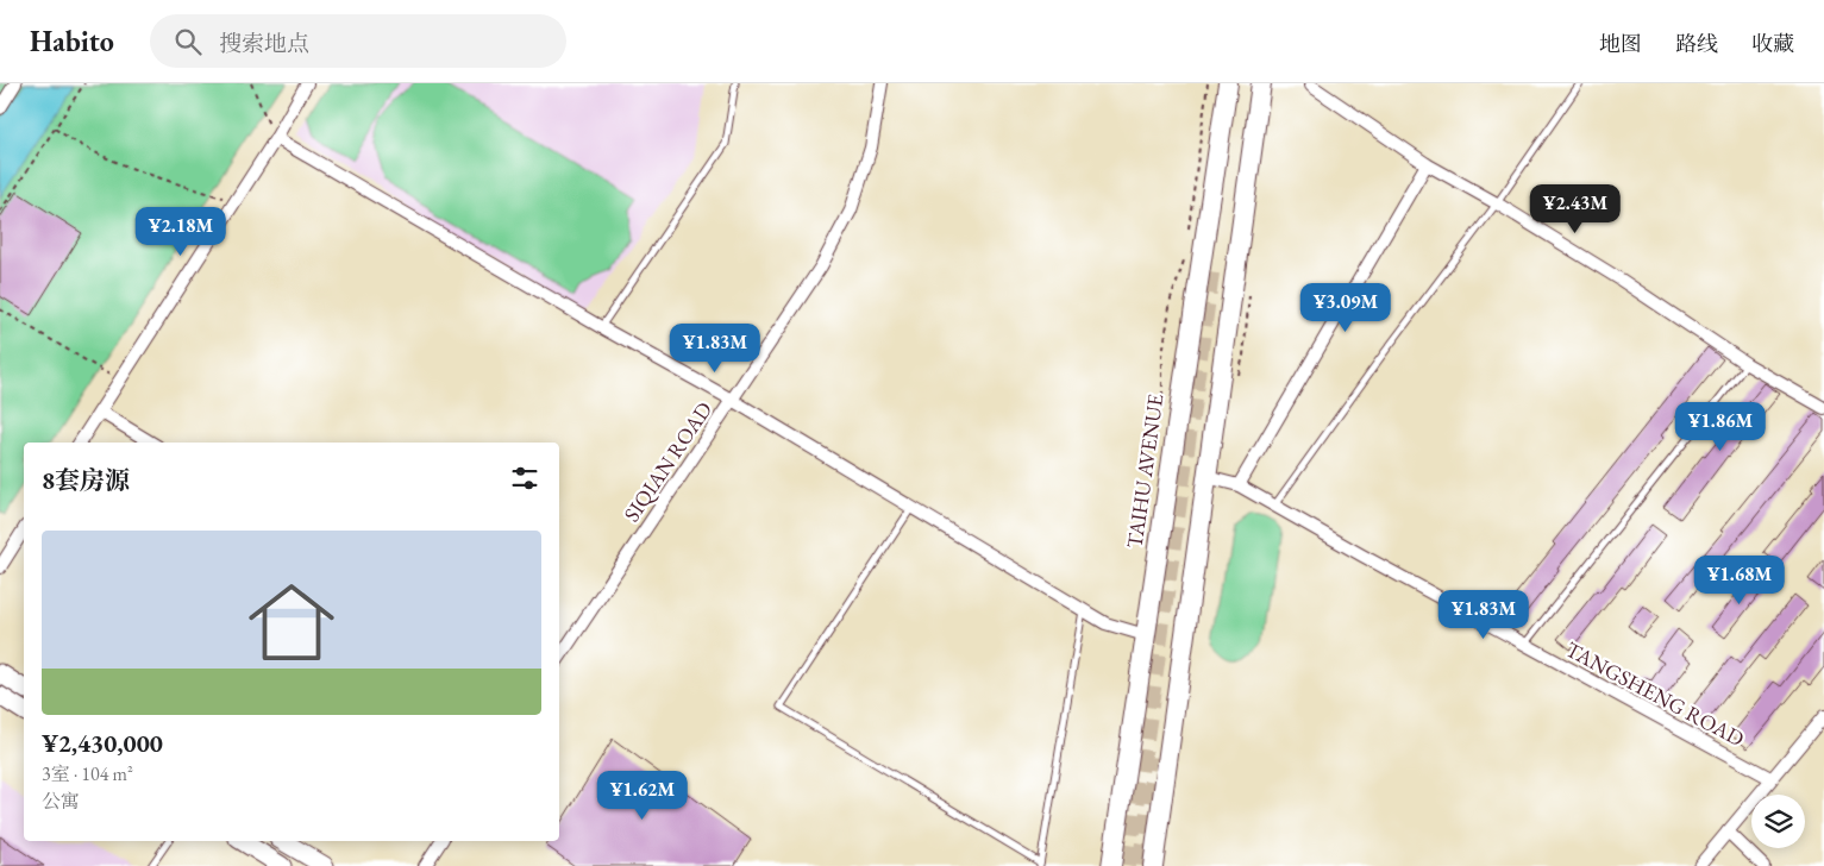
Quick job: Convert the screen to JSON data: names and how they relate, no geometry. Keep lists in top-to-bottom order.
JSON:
{
  "streets": {
    "main road": ["TAIHU AVENUE"],
    "street": ["SIQIAN ROAD", "TANGSHENG ROAD"]
  },
  "page": {
    "header": "Habito",
    "search": "搜索地点",
    "nav": ["地图", "路线", "收藏"],
    "price": [
      "¥2.43M",
      "¥2.18M",
      "¥3.09M",
      "¥1.83M",
      "¥1.86M",
      "¥1.68M",
      "¥1.83M",
      "¥1.62M"
    ],
    "heading": "8套房源",
    "list": [
      {
        "name": "¥2,430,000",
        "note": "3室 · 104 m² · 公寓"
      }
    ]
  }
}
